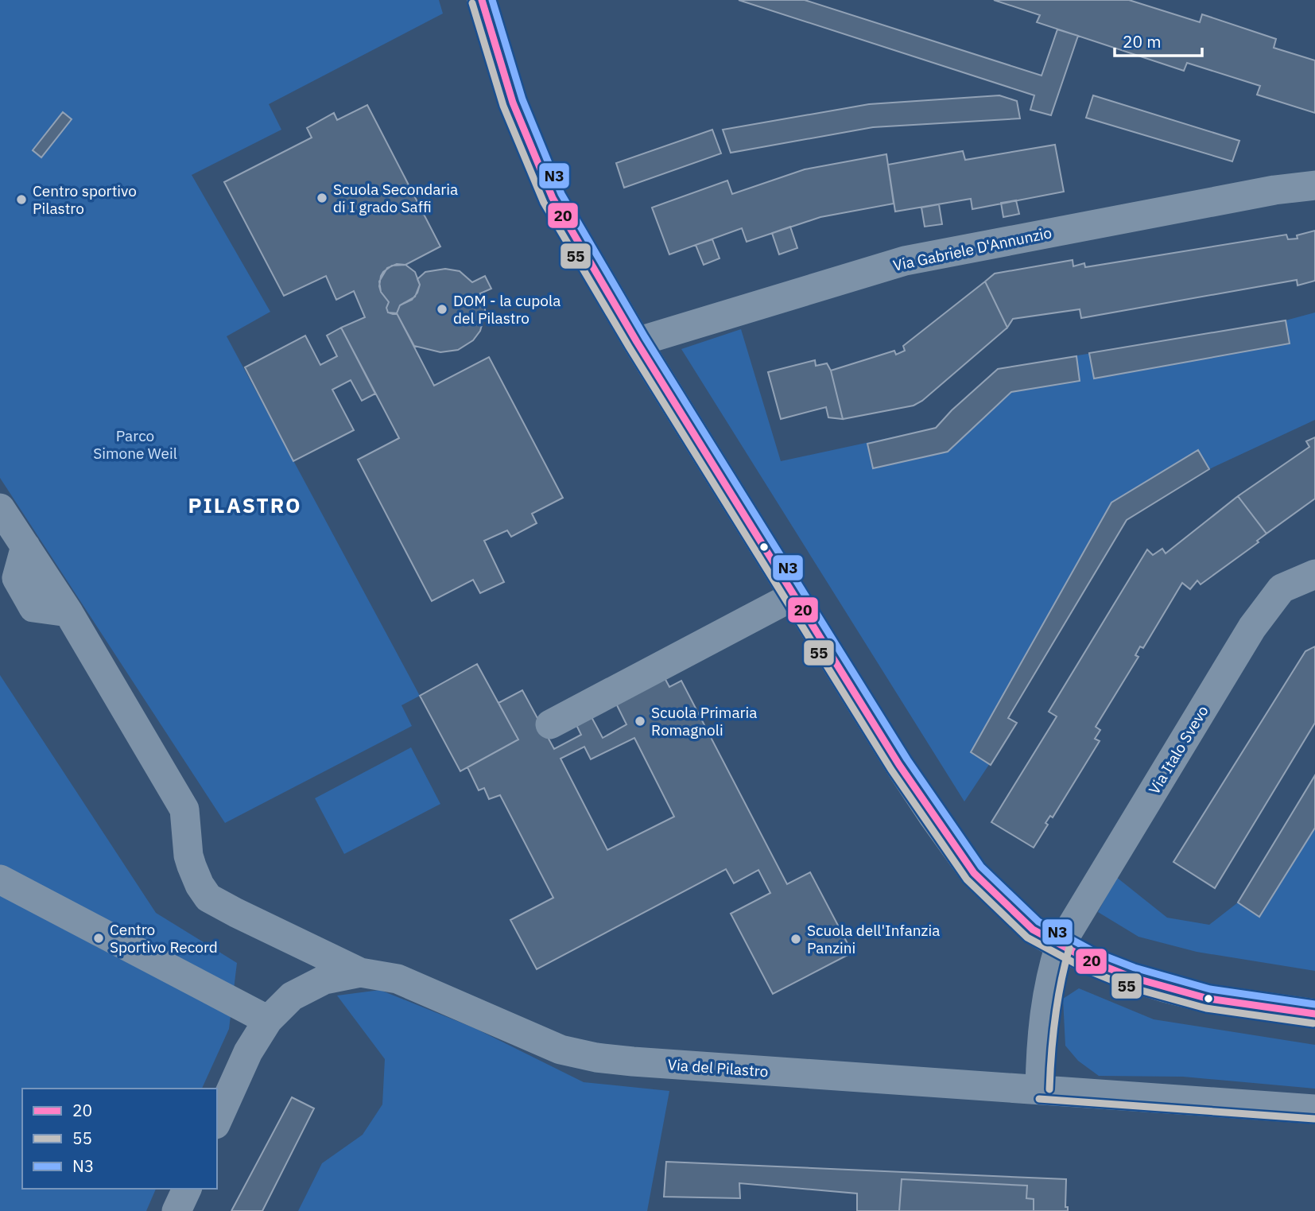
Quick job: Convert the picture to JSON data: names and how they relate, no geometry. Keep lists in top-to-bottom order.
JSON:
{
  "streets": {
    "street": ["Via Gabriele D'Annunzio", "Via Italo Svevo", "Via del Pilastro"]
  },
  "crossings": [
    ["Via Italo Svevo", "Via del Pilastro"]
  ],
  "districts": ["PILASTRO"],
  "parks": ["Parco Simone Weil"],
  "places": [
    "Scuola Secondaria di I grado Saffi",
    "Centro sportivo Pilastro",
    "DOM - la cupola del Pilastro",
    "Scuola Primaria Romagnoli",
    "Centro Sportivo Record",
    "Scuola dell'Infanzia Panzini"
  ],
  "lines": ["transit line 20", "transit line N3", "transit line 55"],
  "legend": ["20", "55", "N3"],
  "scale_bar": "20 m"
}
